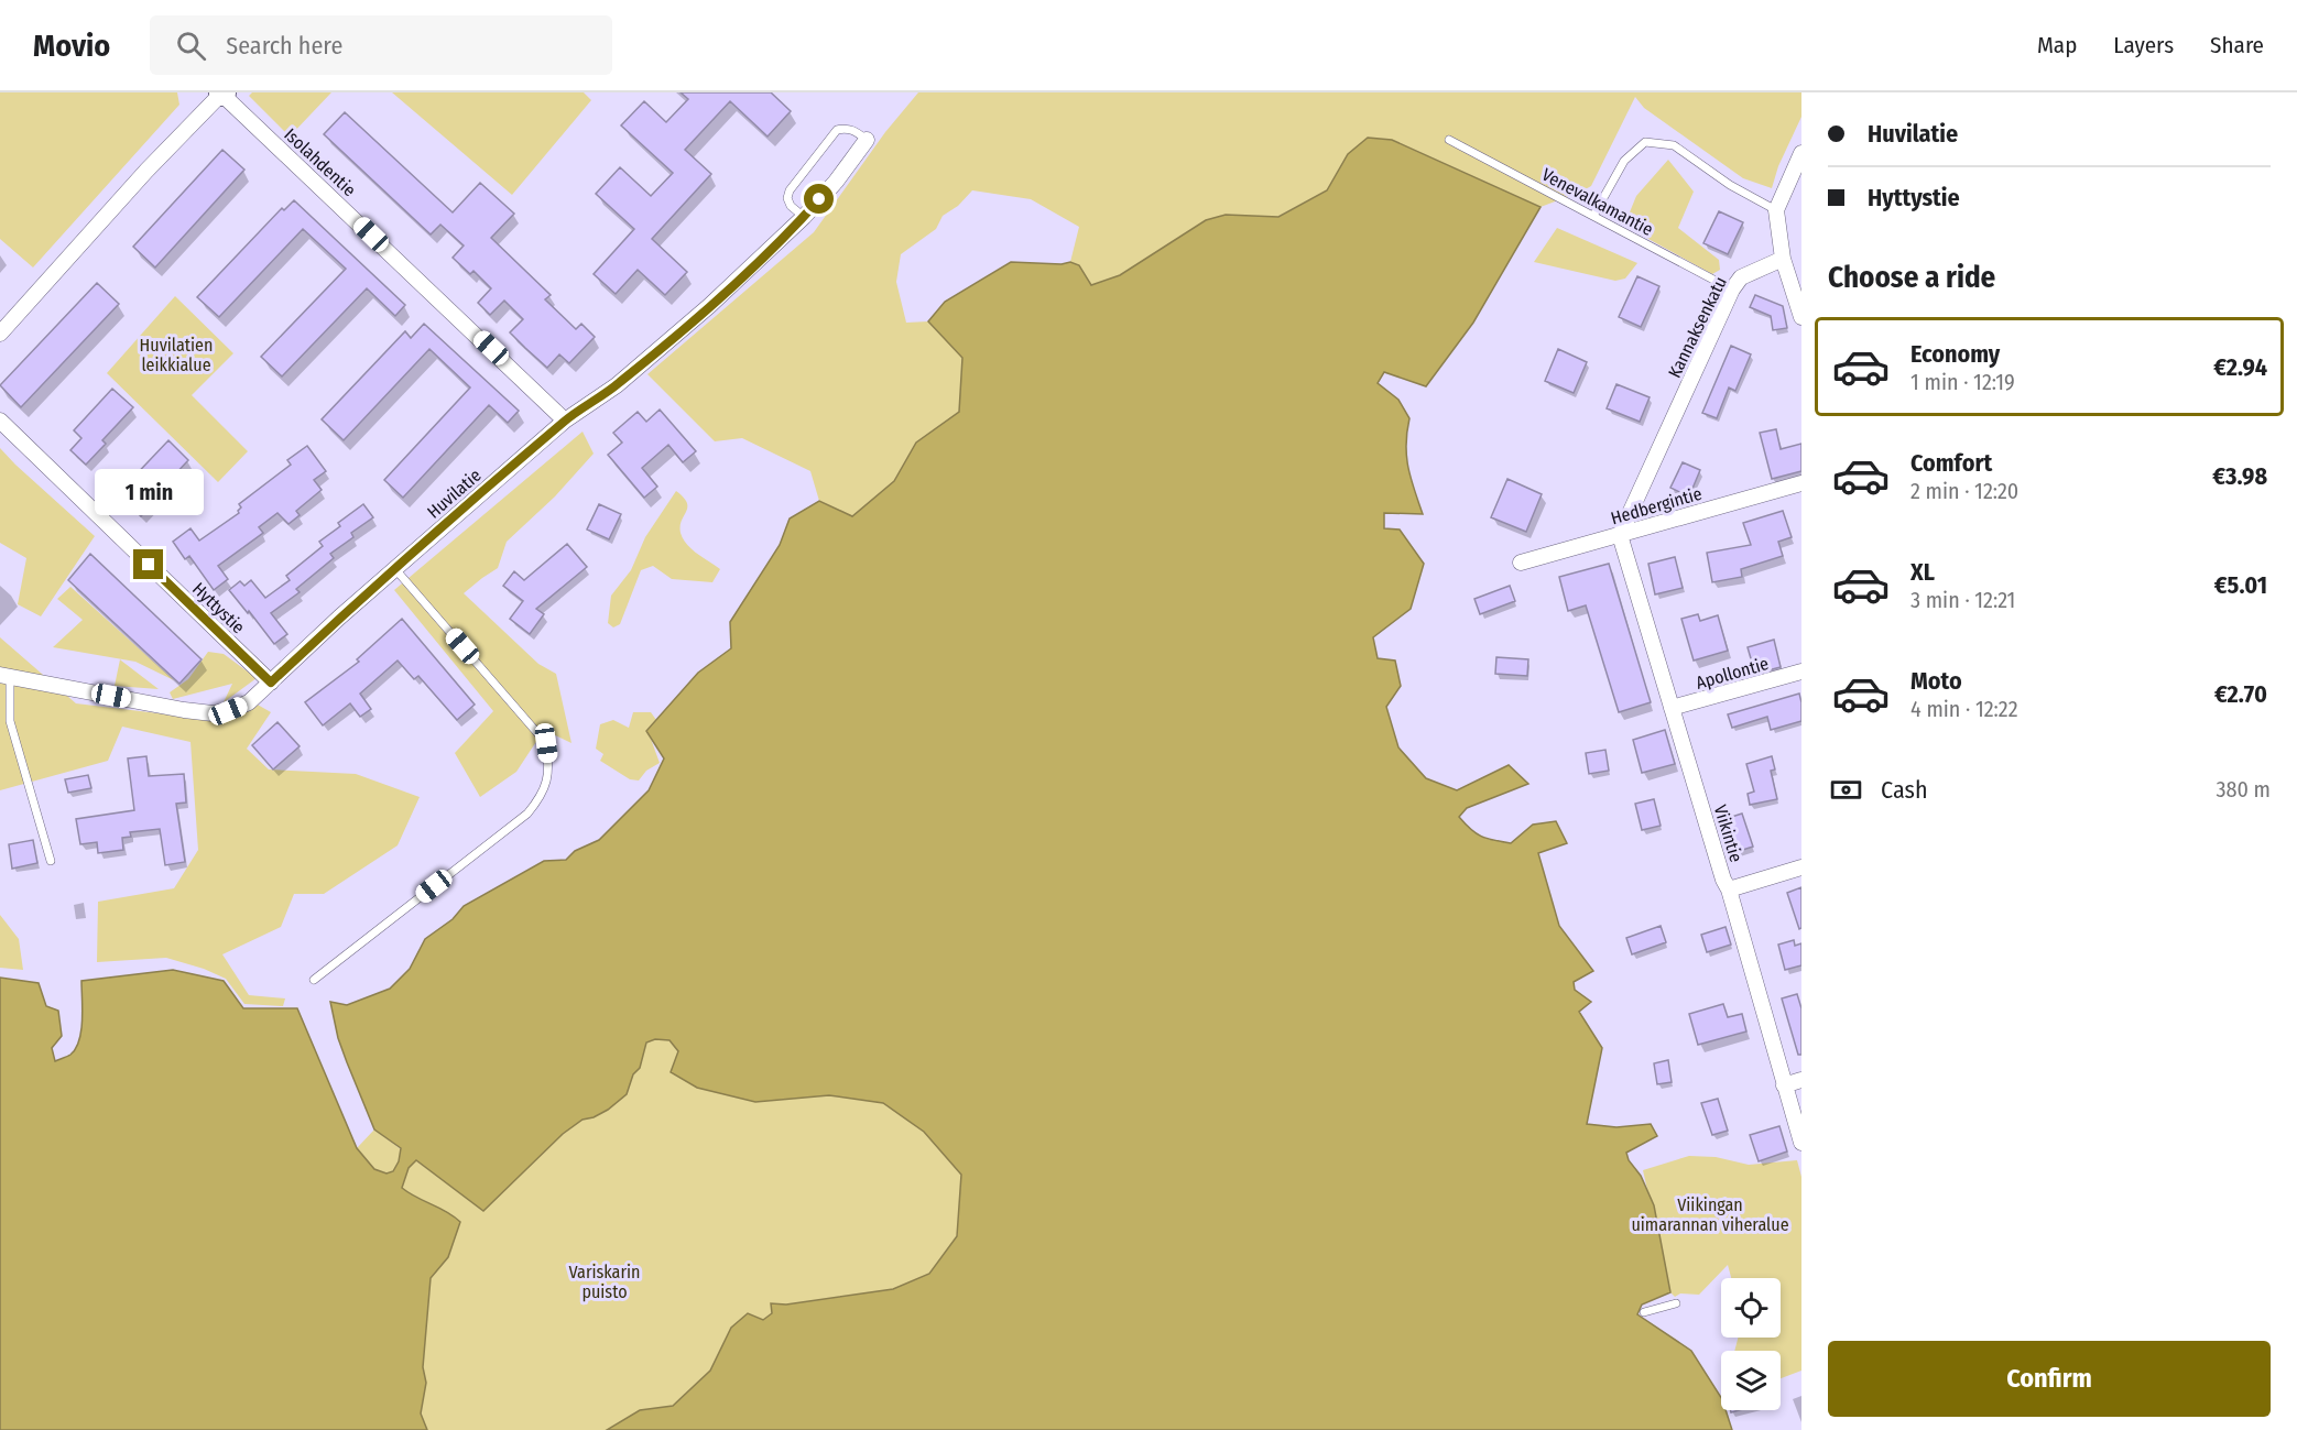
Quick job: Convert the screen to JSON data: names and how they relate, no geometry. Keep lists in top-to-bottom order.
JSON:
{
  "streets": {
    "street": [
      "Isolahdentie",
      "Kannaksenkatu",
      "Huvilatie",
      "Hedbergintie",
      "Hyttystie",
      "Apollontie",
      "Viikintie"
    ],
    "lane": ["Venevalkamantie"]
  },
  "crossings": [
    ["Isolahdentie", "Huvilatie"],
    ["Venevalkamantie", "Kannaksenkatu"],
    ["Kannaksenkatu", "Hedbergintie"],
    ["Kannaksenkatu", "Viikintie"],
    ["Huvilatie", "Hyttystie"],
    ["Hedbergintie", "Viikintie"],
    ["Apollontie", "Viikintie"]
  ],
  "parks": ["Huvilatien leikkialue", "Viikingan uimarannan viheralue", "Variskarin puisto"],
  "page": {
    "header": "Movio",
    "search": "Search here",
    "nav": ["Map", "Layers", "Share"],
    "banner": ["Huvilatie", "Hyttystie"],
    "heading": "Choose a ride",
    "list": [
      {
        "name": "Economy",
        "note": "1 min · 12:19",
        "value": "€2.94"
      },
      {
        "name": "Comfort",
        "note": "2 min · 12:20",
        "value": "€3.98"
      },
      {
        "name": "XL",
        "note": "3 min · 12:21",
        "value": "€5.01"
      },
      {
        "name": "Moto",
        "note": "4 min · 12:22",
        "value": "€2.70"
      }
    ],
    "bubble": "1 min",
    "pay": ["Cash", "380 m"],
    "buttons": "Confirm"
  }
}
